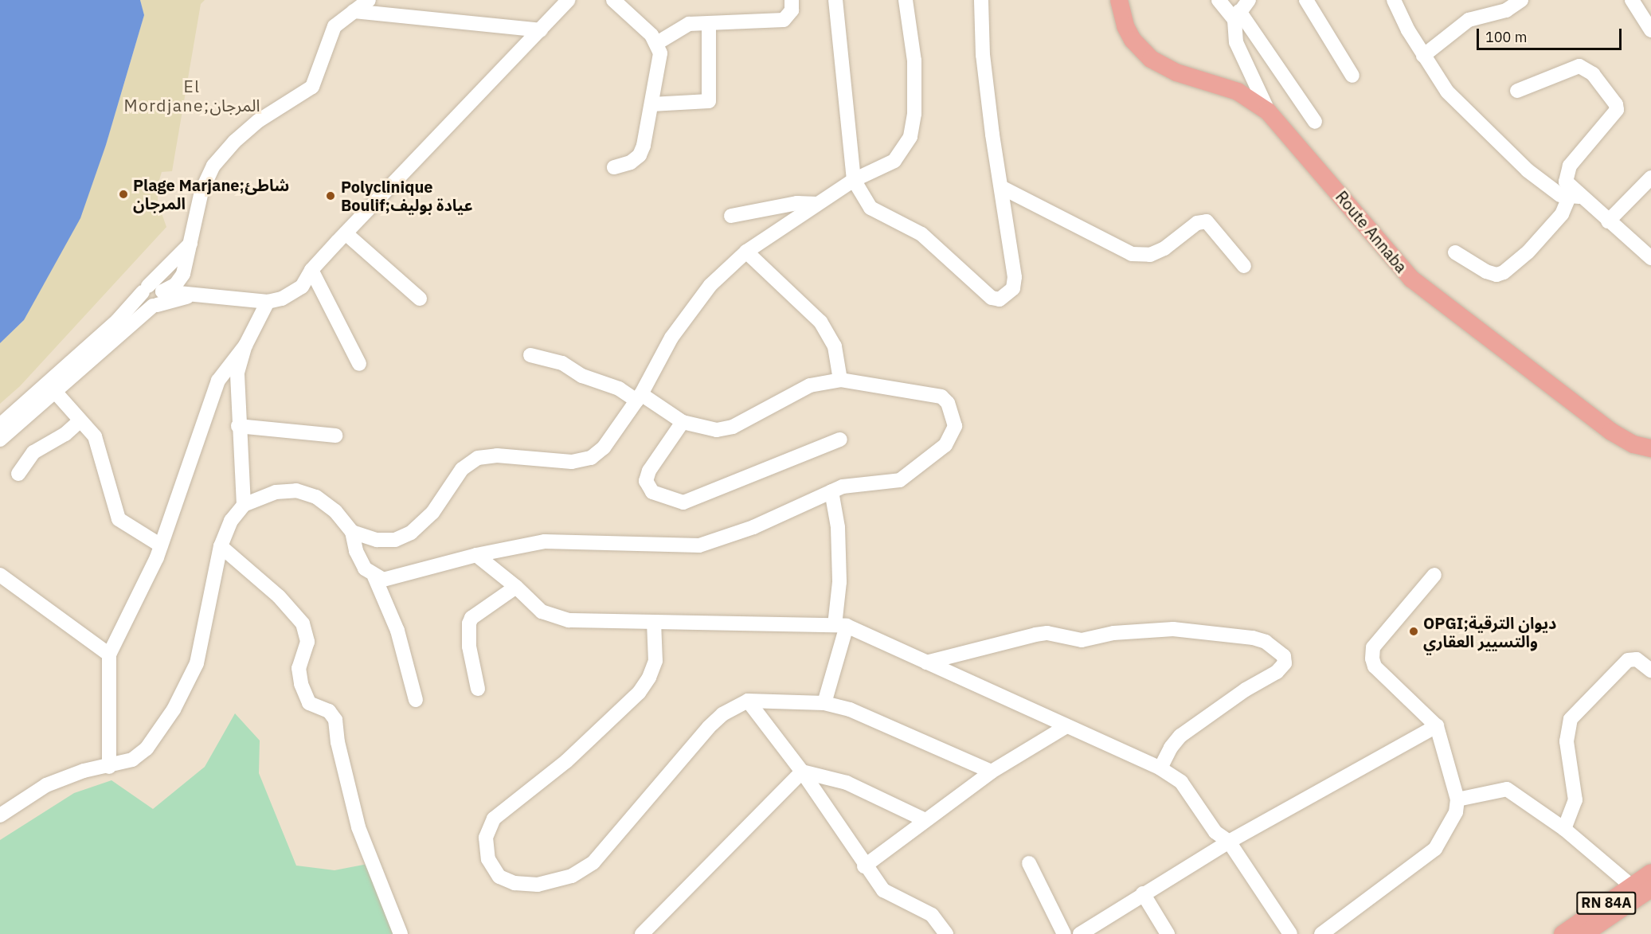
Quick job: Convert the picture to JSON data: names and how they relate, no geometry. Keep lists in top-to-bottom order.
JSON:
{
  "streets": {
    "main road": ["Route Annaba", "RN 84A"]
  },
  "districts": ["El Mordjane;المرجان"],
  "places": ["Plage Marjane;شاطئ المرجان", "Polyclinique Boulif;عيادة بوليف", "OPGI;ديوان الترقية والتسيير العقاري"],
  "scale_bar": "100 m"
}
